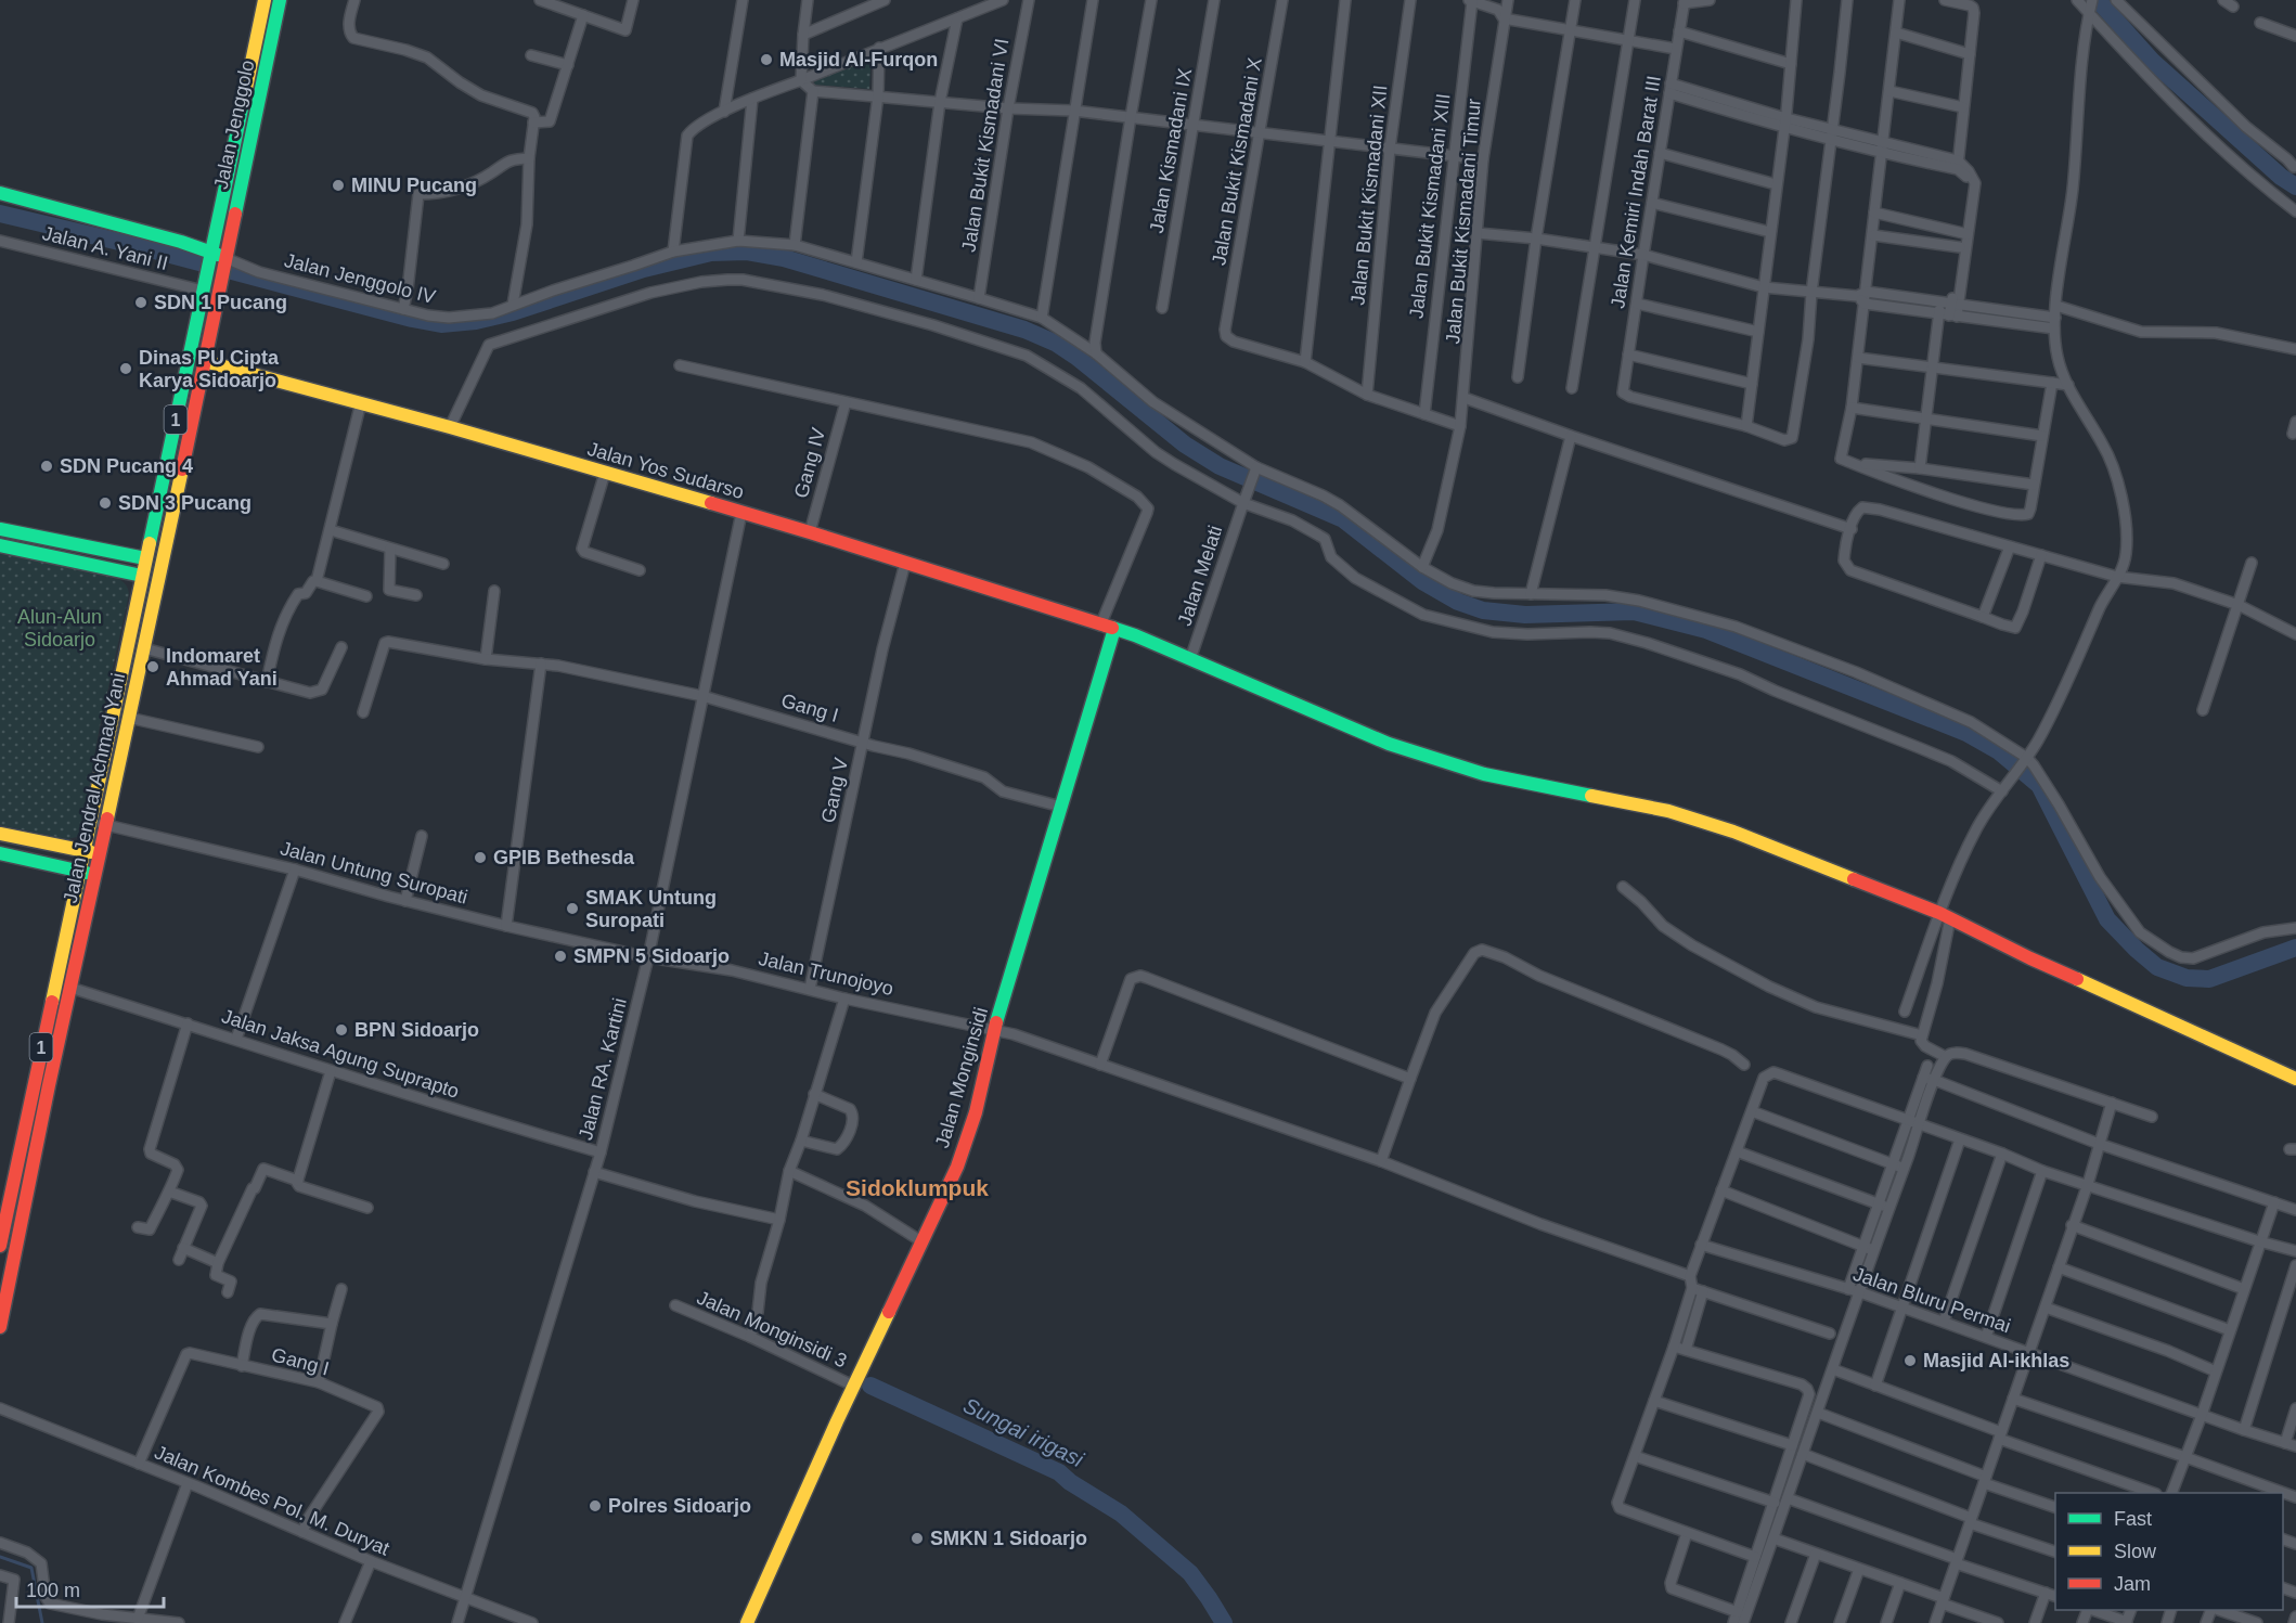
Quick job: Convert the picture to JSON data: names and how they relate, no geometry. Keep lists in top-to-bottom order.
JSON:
{
  "streets": {
    "main road": [
      "Jalan Jenggolo",
      "1",
      "Jalan Yos Sudarso",
      "Jalan Jendral Achmad Yani",
      "Jalan Monginsidi"
    ],
    "street": [
      "Jalan Bukit Kismadani VI",
      "Jalan Kismadani IX",
      "Jalan Bukit Kismadani X",
      "Jalan Kemiri Indah Barat III",
      "Jalan Bukit Kismadani XII",
      "Jalan Bukit Kismadani XIII",
      "Jalan Bukit Kismadani Timur",
      "Jalan A. Yani II",
      "Jalan Jenggolo IV",
      "Gang IV",
      "Jalan Melati",
      "Gang I",
      "Gang V",
      "Jalan Untung Suropati",
      "Jalan Trunojoyo",
      "Jalan Jaksa Agung Suprapto",
      "Jalan RA. Kartini",
      "Jalan Bluru Permai",
      "Jalan Monginsidi 3",
      "Jalan Kombes Pol. M. Duryat"
    ]
  },
  "crossings": [
    ["Jalan Jenggolo", "Jalan Jenggolo IV"],
    ["Jalan Jenggolo", "Jalan Jendral Achmad Yani"],
    ["Jalan Bukit Kismadani VI", "Jalan Jenggolo IV"],
    ["Jalan Bukit Kismadani Timur", "Jalan Jenggolo IV"],
    ["Jalan A. Yani II", "Jalan Jendral Achmad Yani"],
    ["Jalan Jenggolo IV", "Jalan Melati"],
    ["Jalan Jenggolo IV", "Jalan Jendral Achmad Yani"],
    ["Gang IV", "Jalan Yos Sudarso"],
    ["Jalan Yos Sudarso", "Jalan Melati"],
    ["Jalan Yos Sudarso", "Jalan Jendral Achmad Yani"],
    ["Jalan Yos Sudarso", "Gang V"],
    ["Jalan Yos Sudarso", "Jalan RA. Kartini"],
    ["Jalan Yos Sudarso", "Jalan Monginsidi"],
    ["Gang I", "Gang V"],
    ["Gang I", "Jalan RA. Kartini"],
    ["Gang I", "Jalan Monginsidi"],
    ["Gang I", "Jalan Kombes Pol. M. Duryat"],
    ["Jalan Jendral Achmad Yani", "Jalan Untung Suropati"],
    ["Jalan Jendral Achmad Yani", "Jalan Jaksa Agung Suprapto"],
    ["Gang V", "Jalan Trunojoyo"],
    ["Jalan Untung Suropati", "Jalan Trunojoyo"],
    ["Jalan Untung Suropati", "Jalan RA. Kartini"],
    ["Jalan Trunojoyo", "Jalan RA. Kartini"],
    ["Jalan Trunojoyo", "Jalan Monginsidi"],
    ["Jalan Jaksa Agung Suprapto", "Jalan RA. Kartini"],
    ["Jalan RA. Kartini", "Jalan Kombes Pol. M. Duryat"],
    ["Jalan Monginsidi", "Jalan Monginsidi 3"]
  ],
  "districts": ["Sidoklumpuk"],
  "water": ["Sungai irigasi"],
  "parks": ["Alun-Alun Sidoarjo"],
  "places": [
    "Masjid Al-Furqon",
    "MINU Pucang",
    "SDN 1 Pucang",
    "Dinas PU Cipta Karya Sidoarjo",
    "SDN Pucang 4",
    "SDN 3 Pucang",
    "Indomaret Ahmad Yani",
    "GPIB Bethesda",
    "SMAK Untung Suropati",
    "SMPN 5 Sidoarjo",
    "BPN Sidoarjo",
    "Masjid Al-ikhlas",
    "Polres Sidoarjo",
    "SMKN 1 Sidoarjo"
  ],
  "legend": ["Fast", "Slow", "Jam"],
  "scale_bar": "100 m"
}
